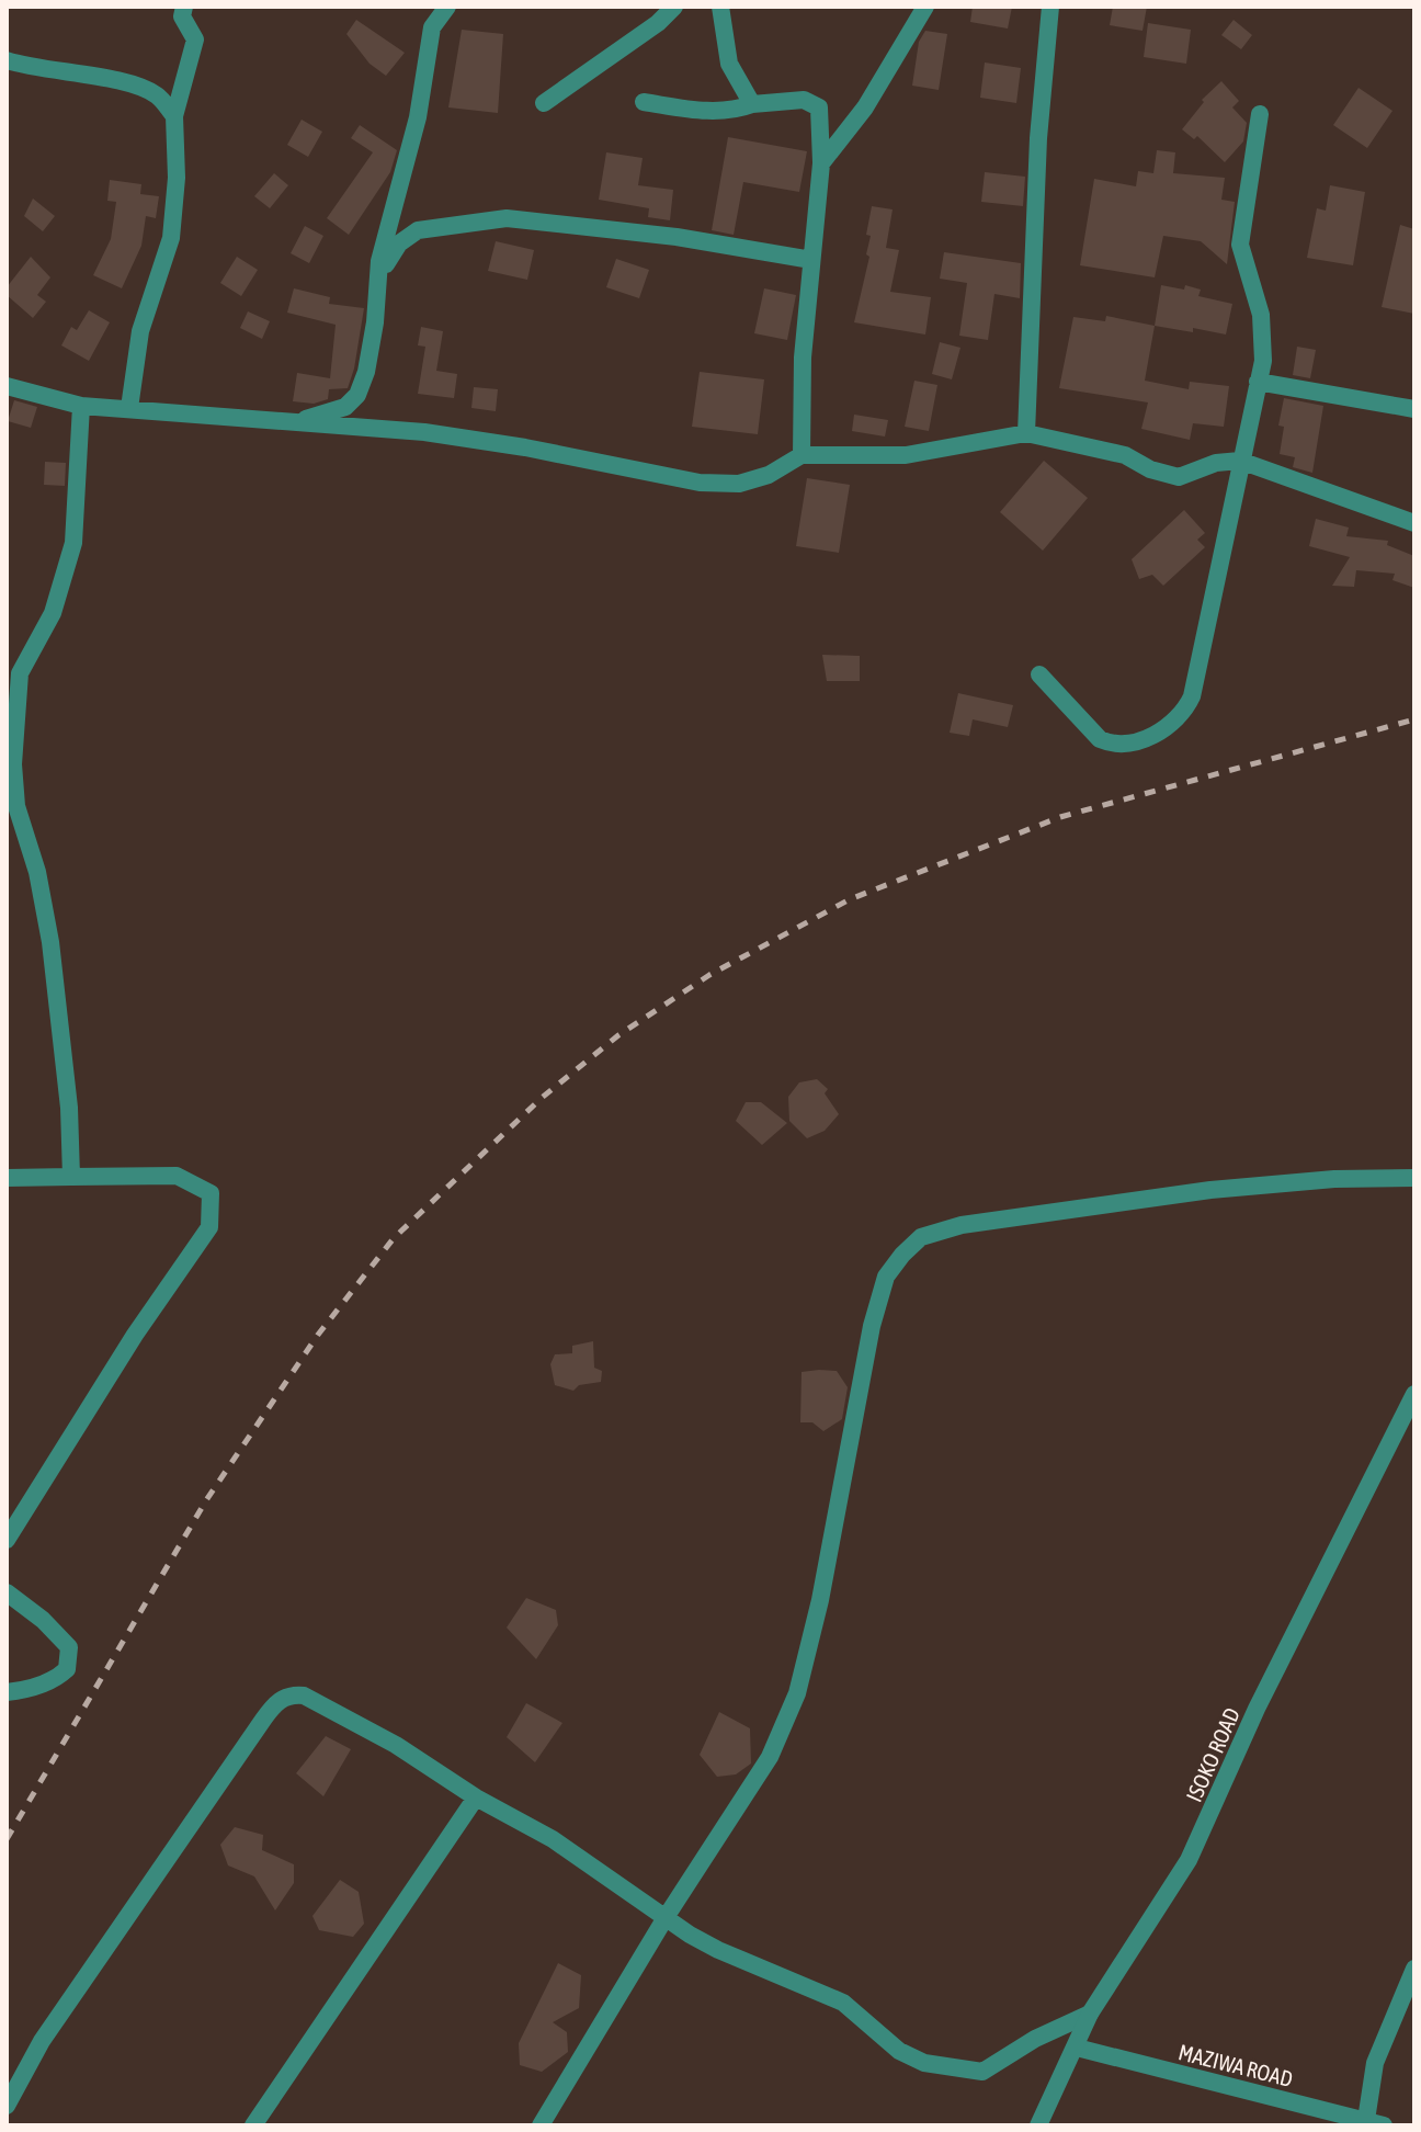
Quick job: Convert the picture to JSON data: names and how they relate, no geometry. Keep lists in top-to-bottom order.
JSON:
{
  "streets": {
    "street": ["ISOKO ROAD", "MAZIWA ROAD"]
  },
  "crossings": [
    ["ISOKO ROAD", "MAZIWA ROAD"]
  ]
}
